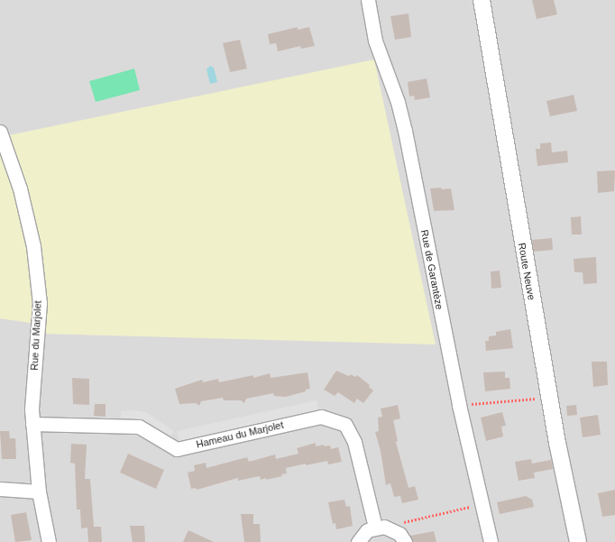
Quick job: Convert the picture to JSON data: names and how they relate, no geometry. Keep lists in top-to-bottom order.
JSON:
{
  "streets": {
    "street": [
      "Rue de Garantèze",
      "Route Neuve",
      "Rue du Marjolet",
      "Hameau du Marjolet"
    ]
  },
  "crossings": [
    ["Rue du Marjolet", "Hameau du Marjolet"]
  ]
}
